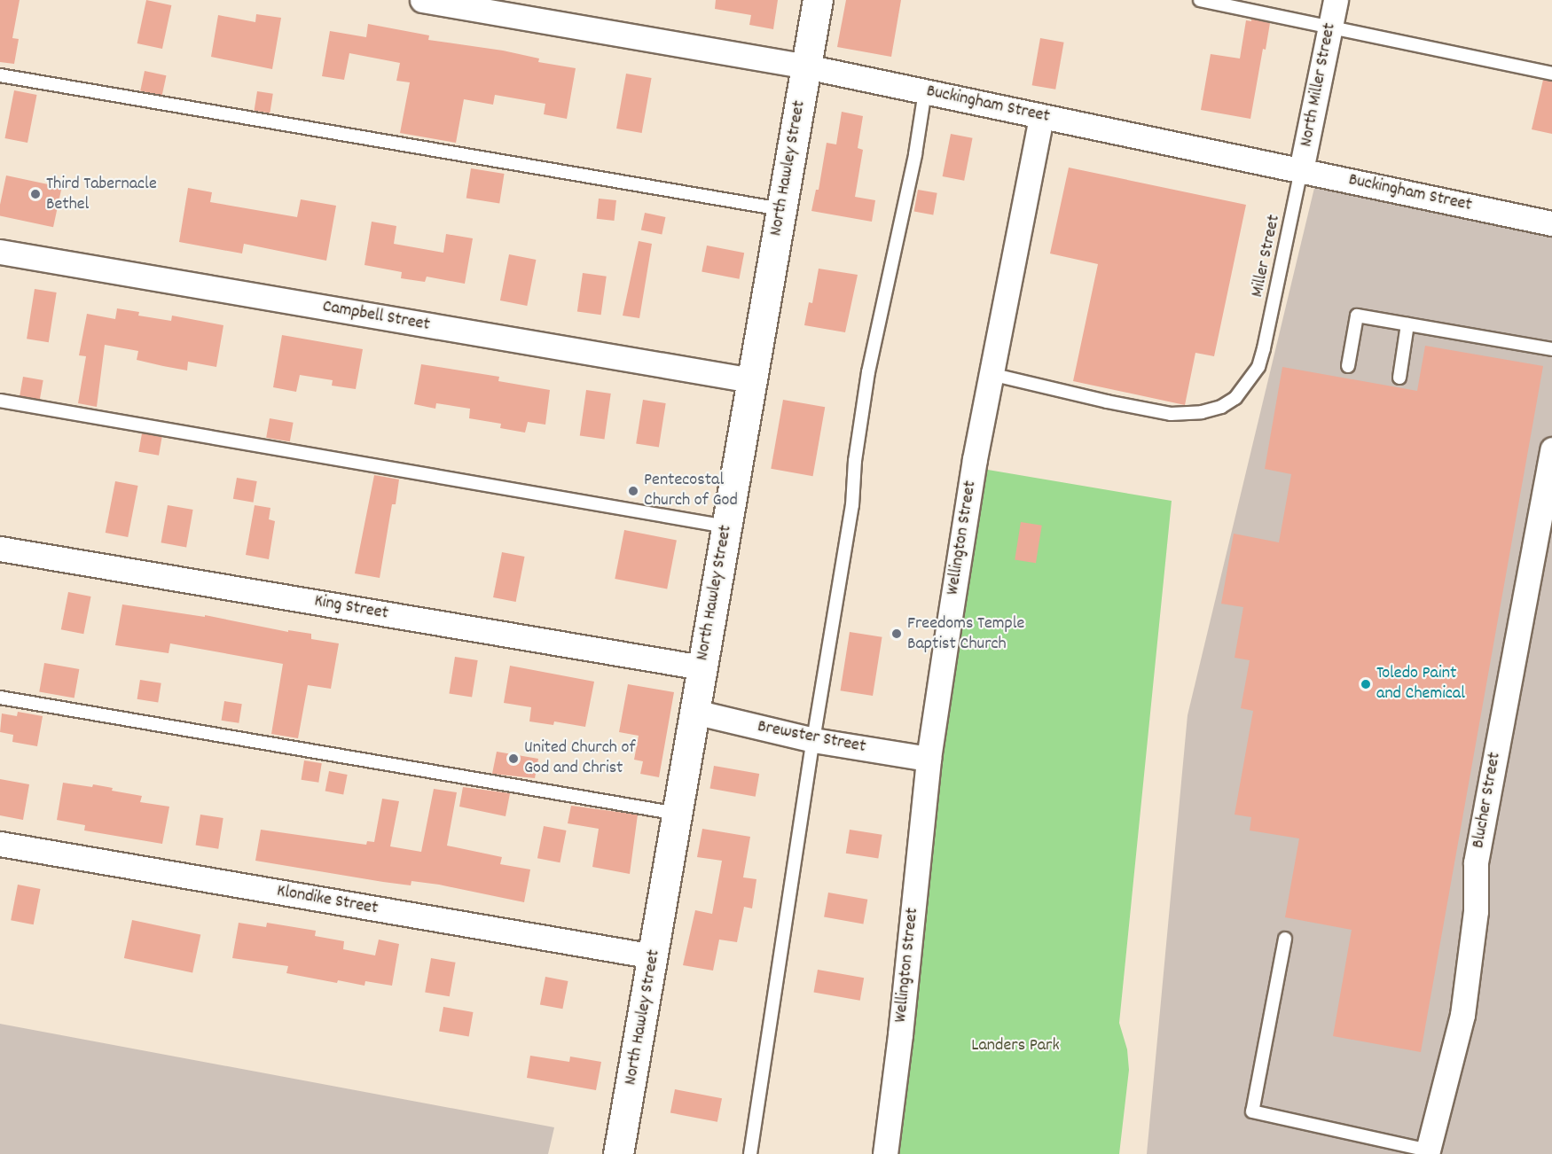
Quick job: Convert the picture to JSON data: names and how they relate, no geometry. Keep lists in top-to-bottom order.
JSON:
{
  "streets": {
    "street": [
      "North Miller Street",
      "Buckingham Street",
      "North Hawley Street",
      "Campbell Street",
      "Wellington Street",
      "King Street",
      "Brewster Street",
      "Blucher Street",
      "Klondike Street"
    ],
    "lane": ["Miller Street"]
  },
  "crossings": [
    ["North Miller Street", "Buckingham Street"],
    ["North Miller Street", "Miller Street"],
    ["Buckingham Street", "North Hawley Street"],
    ["Buckingham Street", "Miller Street"],
    ["Buckingham Street", "Wellington Street"],
    ["North Hawley Street", "Campbell Street"],
    ["North Hawley Street", "King Street"],
    ["North Hawley Street", "Brewster Street"],
    ["North Hawley Street", "Klondike Street"],
    ["Miller Street", "Wellington Street"],
    ["Wellington Street", "Brewster Street"]
  ],
  "parks": ["Landers Park"],
  "places": [
    "Third Tabernacle Bethel",
    "Pentecostal Church of God",
    "Freedoms Temple Baptist Church",
    "Toledo Paint and Chemical",
    "United Church of God and Christ"
  ]
}
